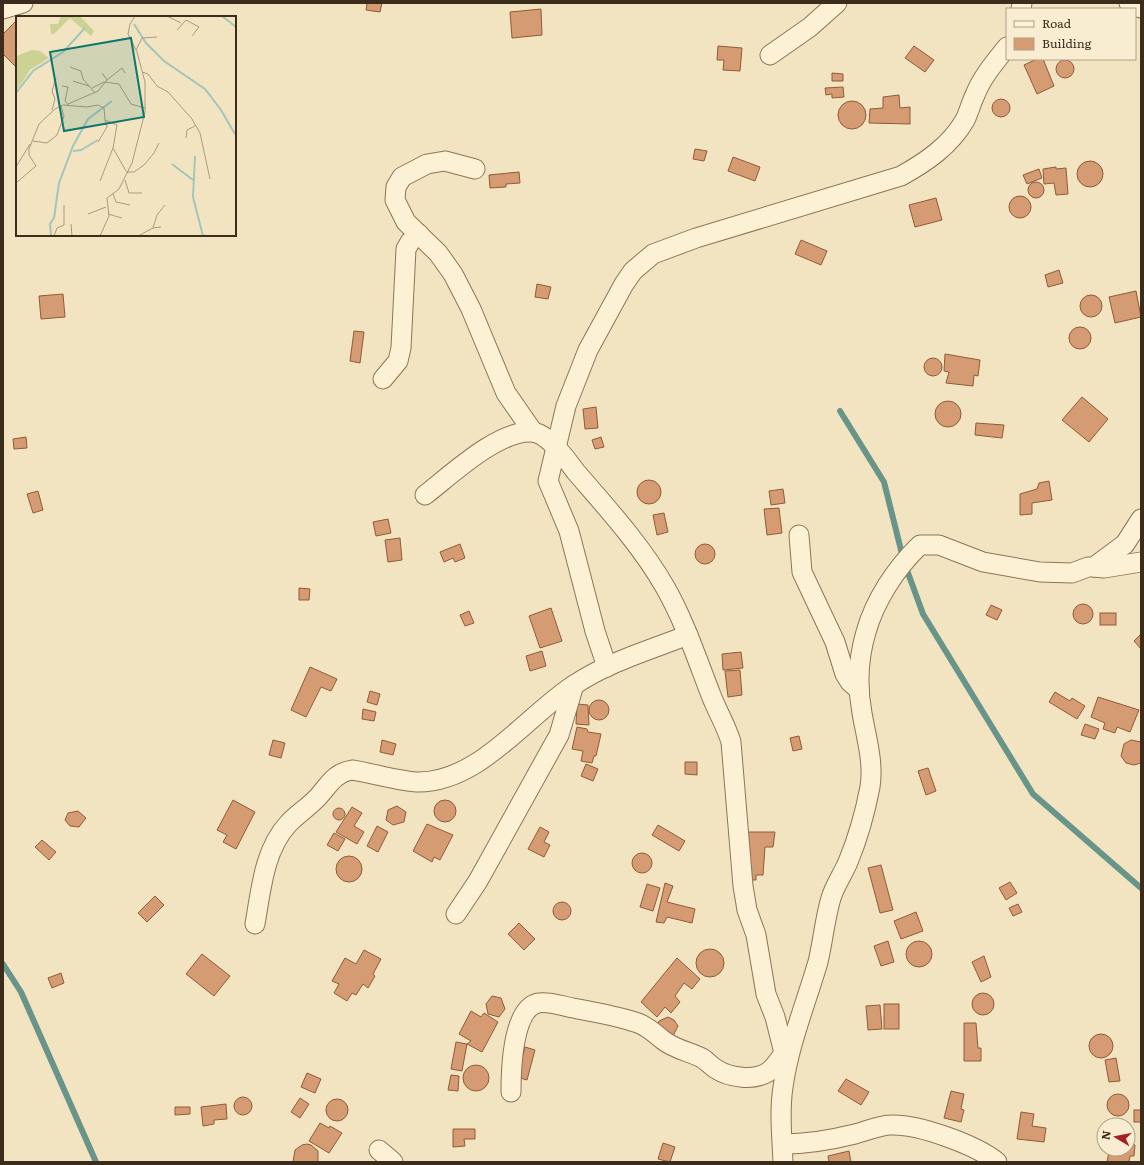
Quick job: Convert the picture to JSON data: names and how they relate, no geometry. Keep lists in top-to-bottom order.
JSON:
{
  "legend": ["Road", "Building"],
  "north": "left"
}
